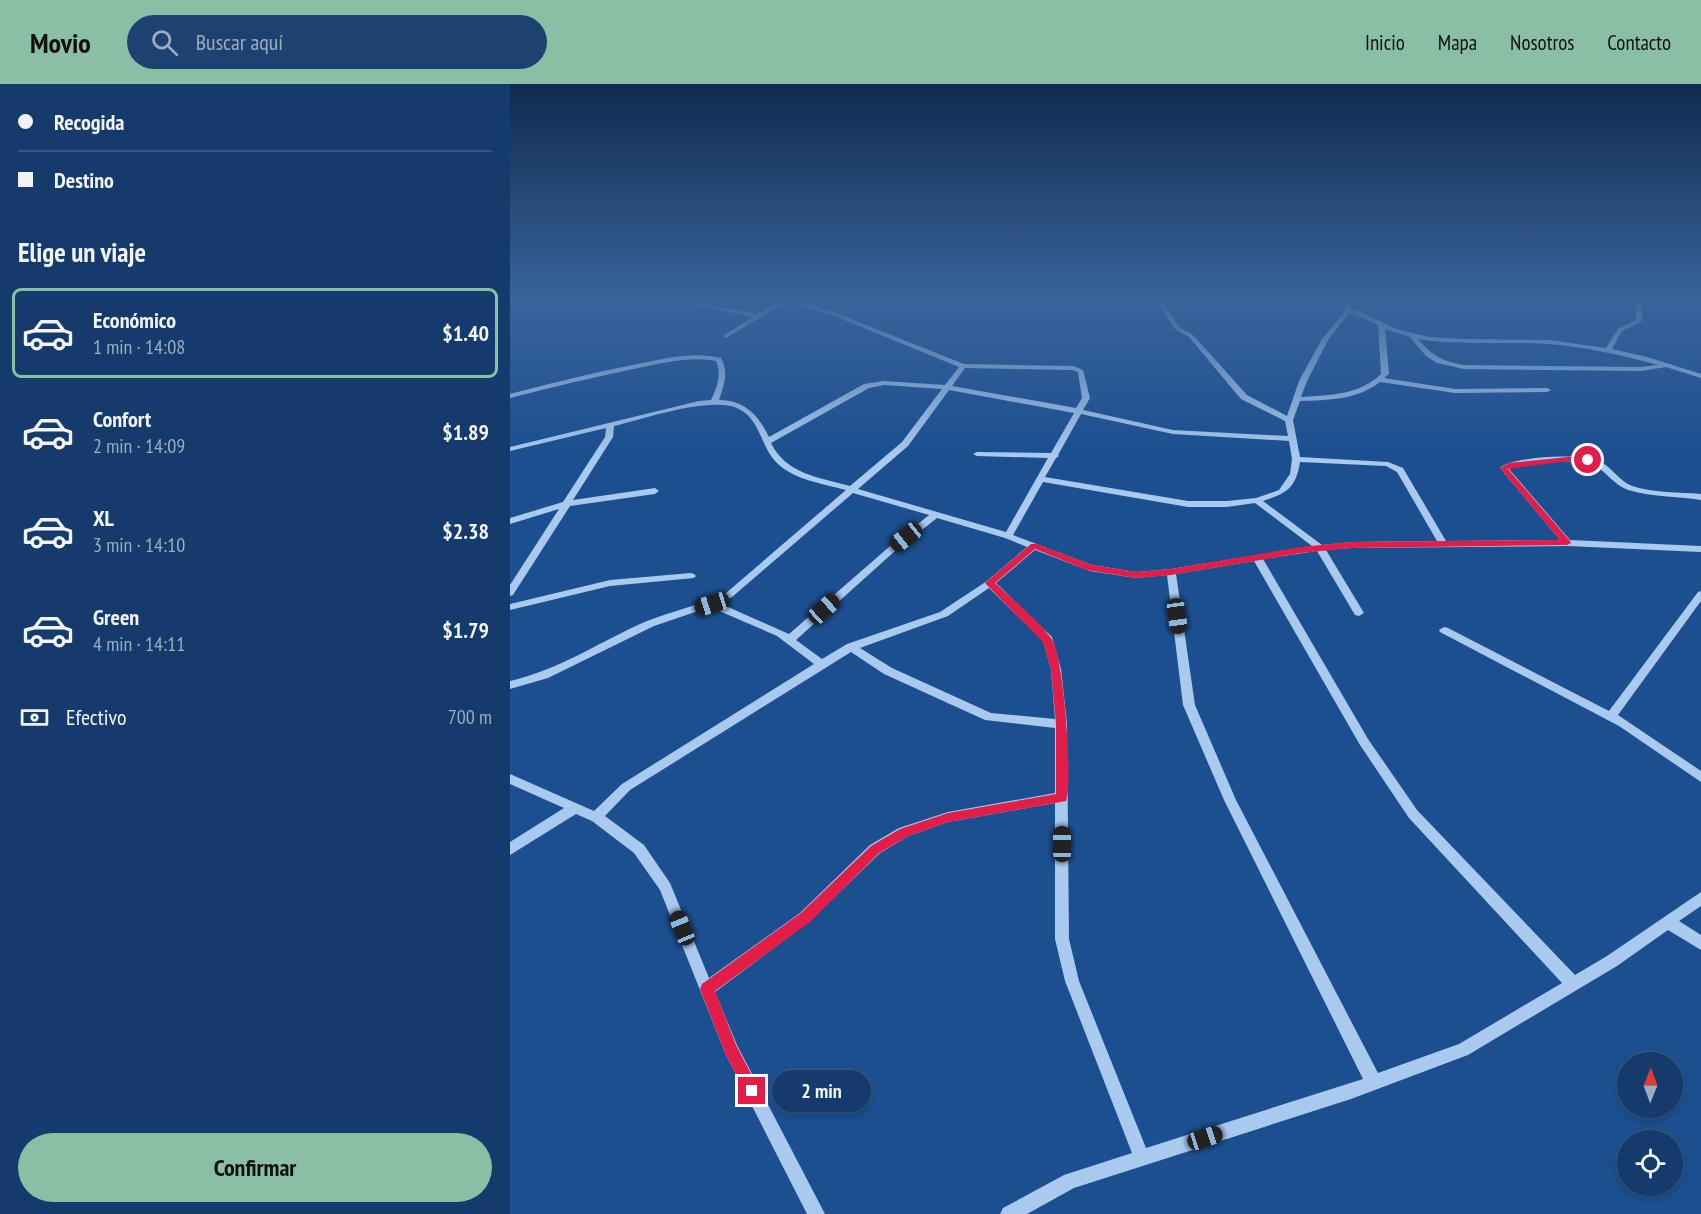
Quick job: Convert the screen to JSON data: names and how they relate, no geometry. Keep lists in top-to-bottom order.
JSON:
{
  "north": "top",
  "page": {
    "header": "Movio",
    "search": "Buscar aquí",
    "nav": [
      "Inicio",
      "Mapa",
      "Nosotros",
      "Contacto"
    ],
    "banner": ["Recogida", "Destino"],
    "heading": "Elige un viaje",
    "list": [
      {
        "name": "Económico",
        "note": "1 min · 14:08",
        "value": "$1.40"
      },
      {
        "name": "Confort",
        "note": "2 min · 14:09",
        "value": "$1.89"
      },
      {
        "name": "XL",
        "note": "3 min · 14:10",
        "value": "$2.38"
      },
      {
        "name": "Green",
        "note": "4 min · 14:11",
        "value": "$1.79"
      }
    ],
    "pay": ["Efectivo", "700 m"],
    "bubble": "2 min",
    "buttons": "Confirmar"
  }
}
